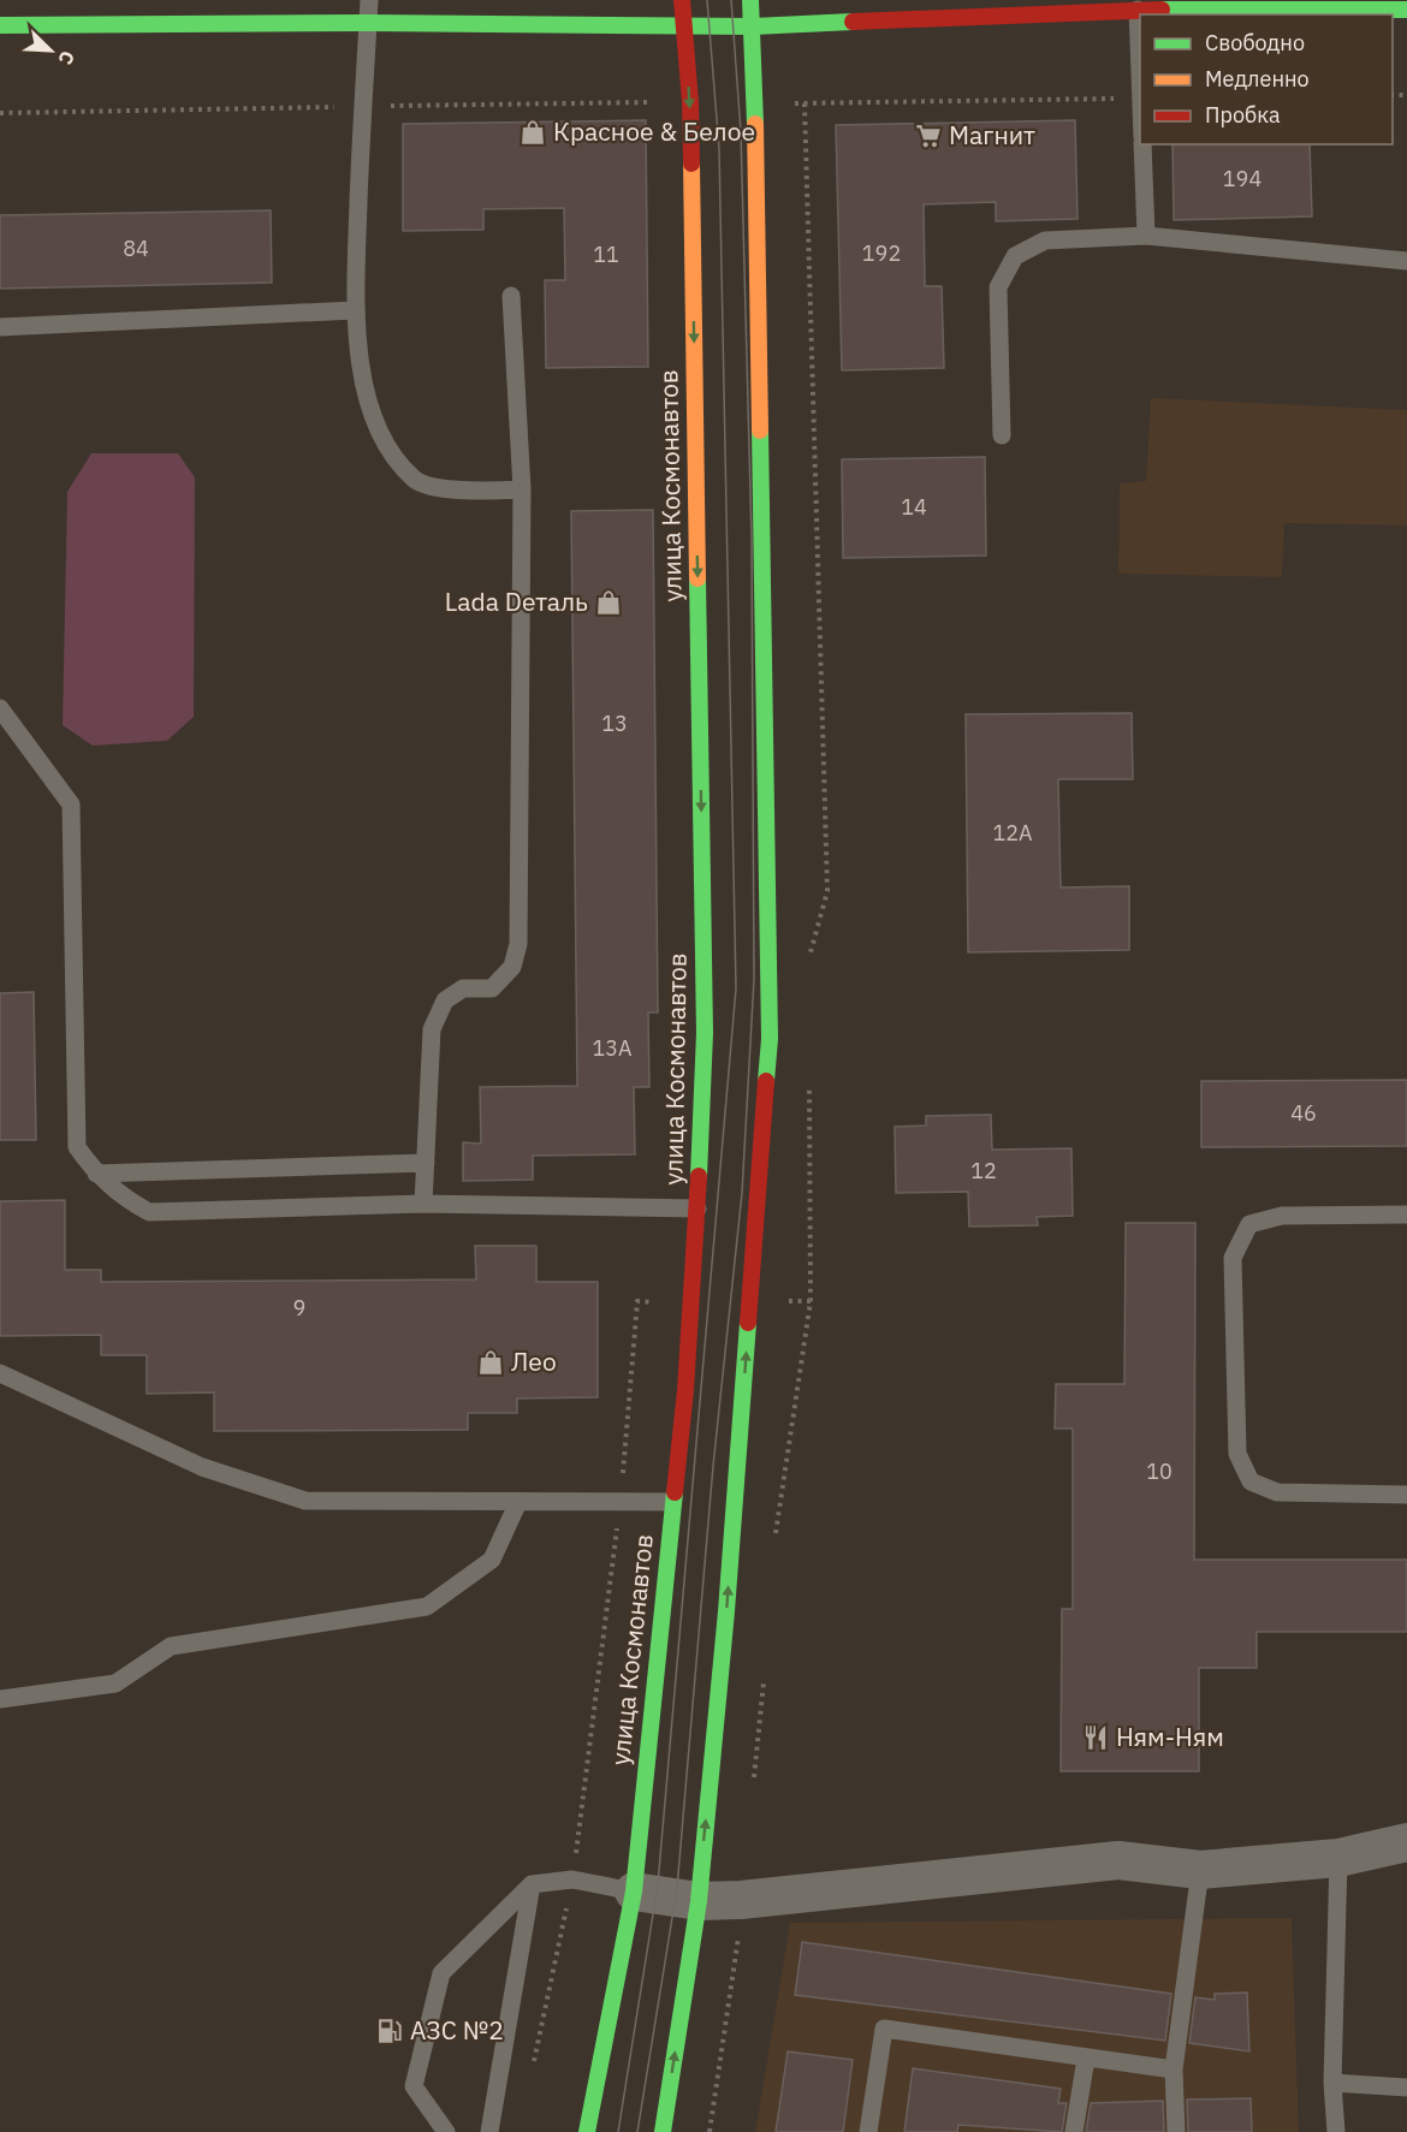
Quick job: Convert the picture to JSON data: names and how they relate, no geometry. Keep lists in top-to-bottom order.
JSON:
{
  "streets": {
    "main road": ["улица Космонавтов"]
  },
  "places": {
    "shop": ["Красное & Белое", "Lada Dеталь", "Лео"],
    "supermarket": ["Магнит"],
    "restaurant": ["Ням-Ням"],
    "fuel station": ["АЗС №2"]
  },
  "house_numbers": [
    "194",
    "84",
    "192",
    "11",
    "14",
    "13",
    "12А",
    "13А",
    "46",
    "12",
    "9",
    "10"
  ],
  "legend": ["Свободно", "Медленно", "Пробка"],
  "north": "bottom right"
}
